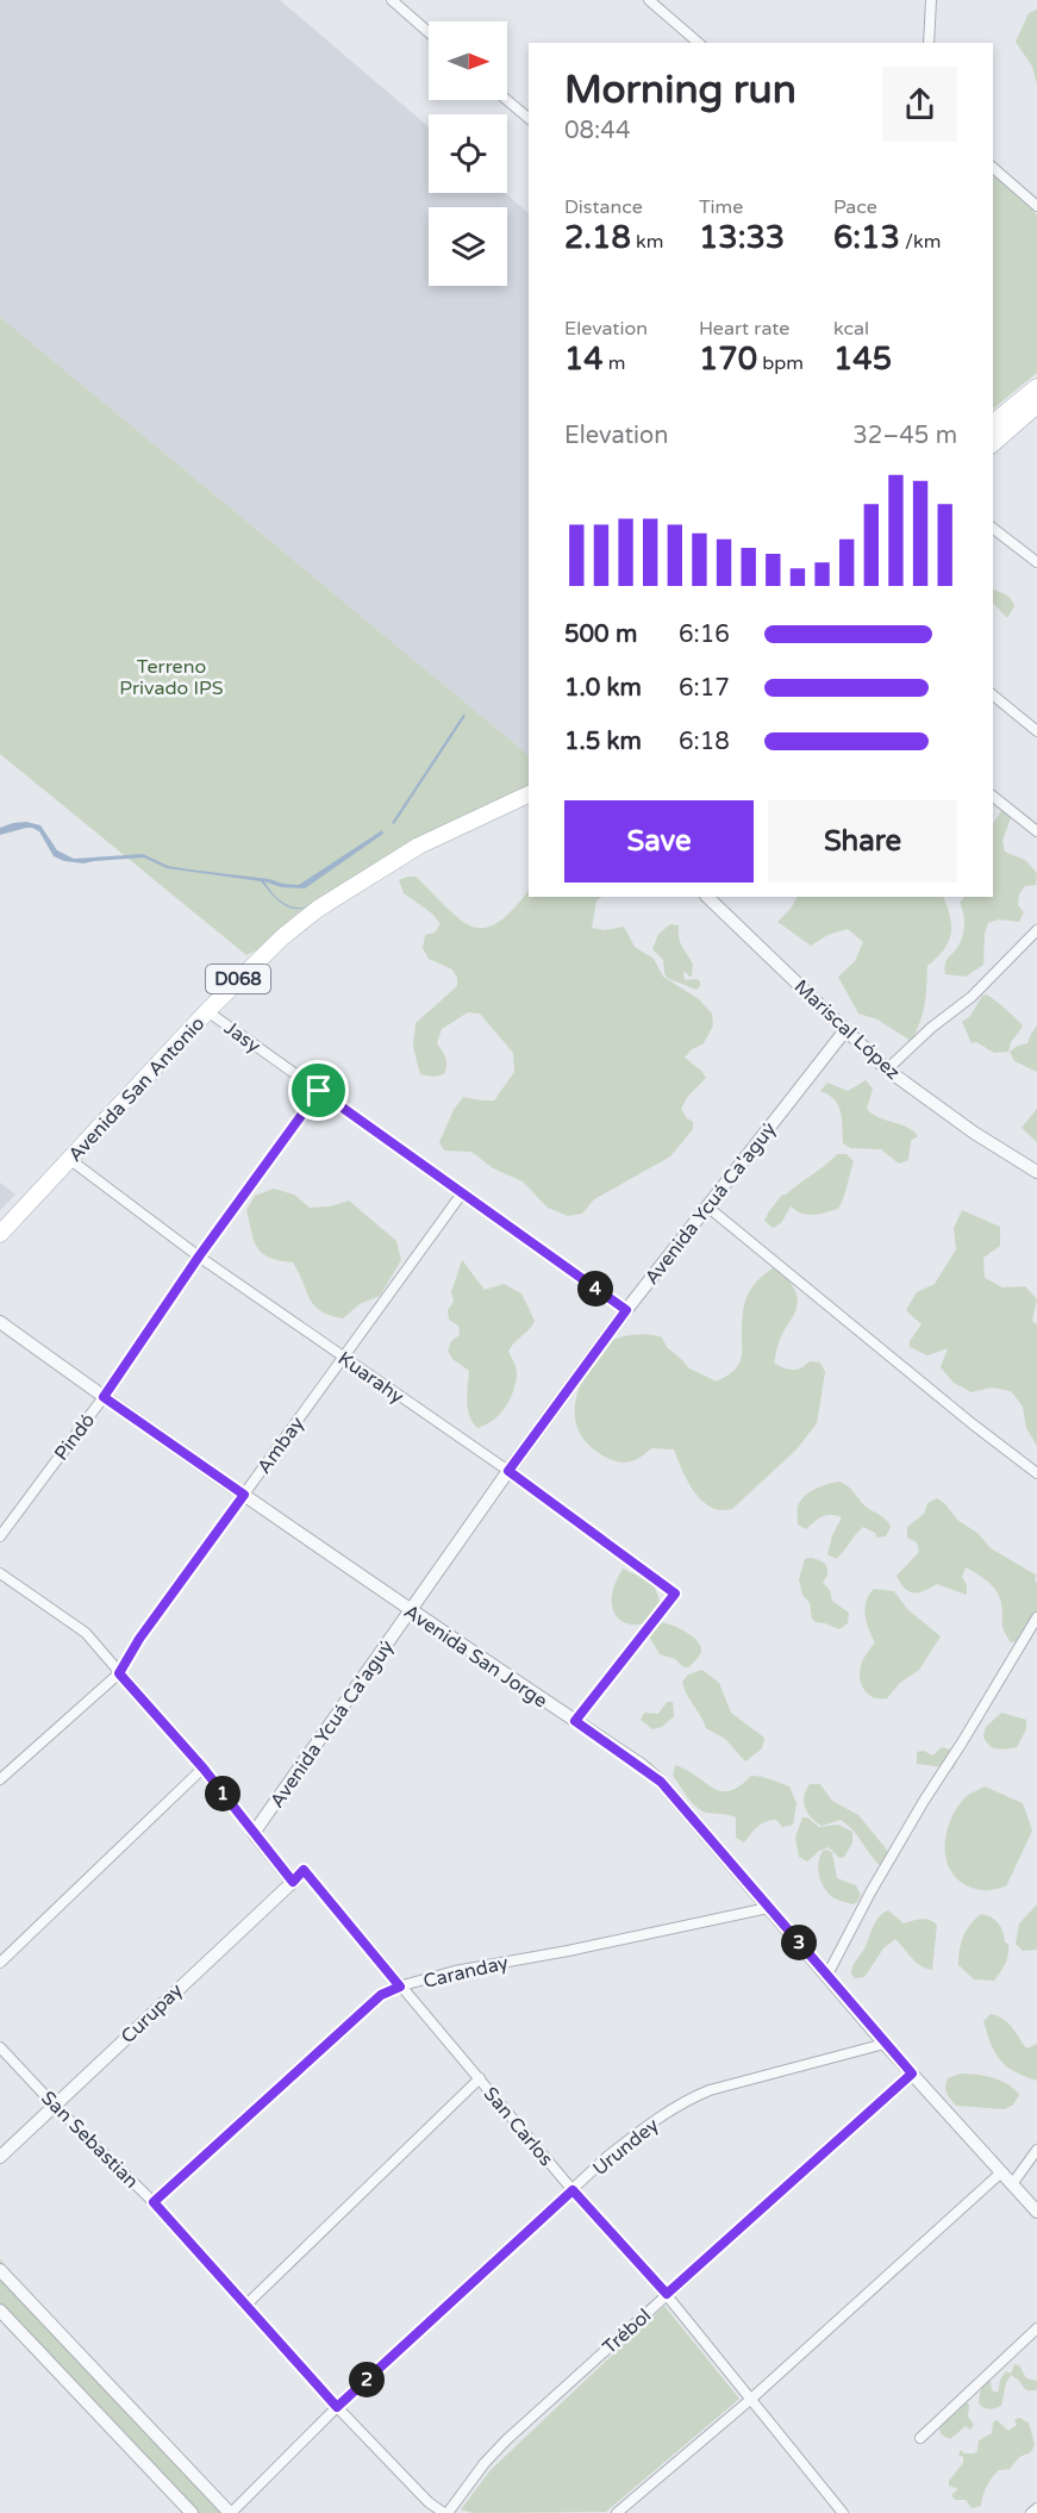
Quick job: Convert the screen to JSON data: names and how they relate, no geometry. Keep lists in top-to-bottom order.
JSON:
{
  "streets": {
    "main road": ["D068", "Avenida San Antonio"],
    "street": [
      "Mariscal López",
      "Jasy",
      "Avenida Ycuá Ca'aguý",
      "Kuarahy",
      "Pindó",
      "Ambay",
      "Avenida San Jorge",
      "Caranday",
      "Curupay",
      "San Carlos",
      "San Sebastian",
      "Urundey",
      "Trébol"
    ]
  },
  "crossings": [
    ["Mariscal López", "Avenida Ycuá Ca'aguý"],
    ["Jasy", "Avenida San Antonio"],
    ["Jasy", "Avenida Ycuá Ca'aguý"],
    ["Jasy", "Pindó"],
    ["Jasy", "Ambay"],
    ["Avenida San Antonio", "Kuarahy"],
    ["Avenida Ycuá Ca'aguý", "Kuarahy"],
    ["Avenida Ycuá Ca'aguý", "Avenida San Jorge"],
    ["Kuarahy", "Pindó"],
    ["Kuarahy", "Ambay"],
    ["Kuarahy", "Avenida San Jorge"],
    ["Pindó", "Avenida San Jorge"],
    ["Ambay", "Avenida San Jorge"],
    ["Avenida San Jorge", "Caranday"],
    ["Avenida San Jorge", "Urundey"],
    ["Avenida San Jorge", "Trébol"],
    ["Caranday", "San Carlos"],
    ["Caranday", "San Sebastian"],
    ["Curupay", "San Carlos"],
    ["Curupay", "San Sebastian"],
    ["San Carlos", "Urundey"],
    ["San Carlos", "Trébol"],
    ["San Sebastian", "Urundey"],
    ["San Sebastian", "Trébol"]
  ],
  "parks": ["Terreno Privado IPS"],
  "north": "right",
  "page": {
    "heading": ["Morning run", "08:44"],
    "stats": [
      ["Distance", "2.18 km"],
      ["Time", "13:33"],
      ["Pace", "6:13 /km"],
      ["Elevation", "14 m"],
      ["Heart rate", "170 bpm"],
      ["kcal", "145"]
    ],
    "chart": ["Elevation", "32–45 m"],
    "list": [
      {
        "name": "500 m",
        "note": "6:16"
      },
      {
        "name": "1.0 km",
        "note": "6:17"
      },
      {
        "name": "1.5 km",
        "note": "6:18"
      }
    ],
    "buttons": ["Save", "Share"],
    "pins": [
      "4",
      "1",
      "3",
      "2"
    ]
  }
}
